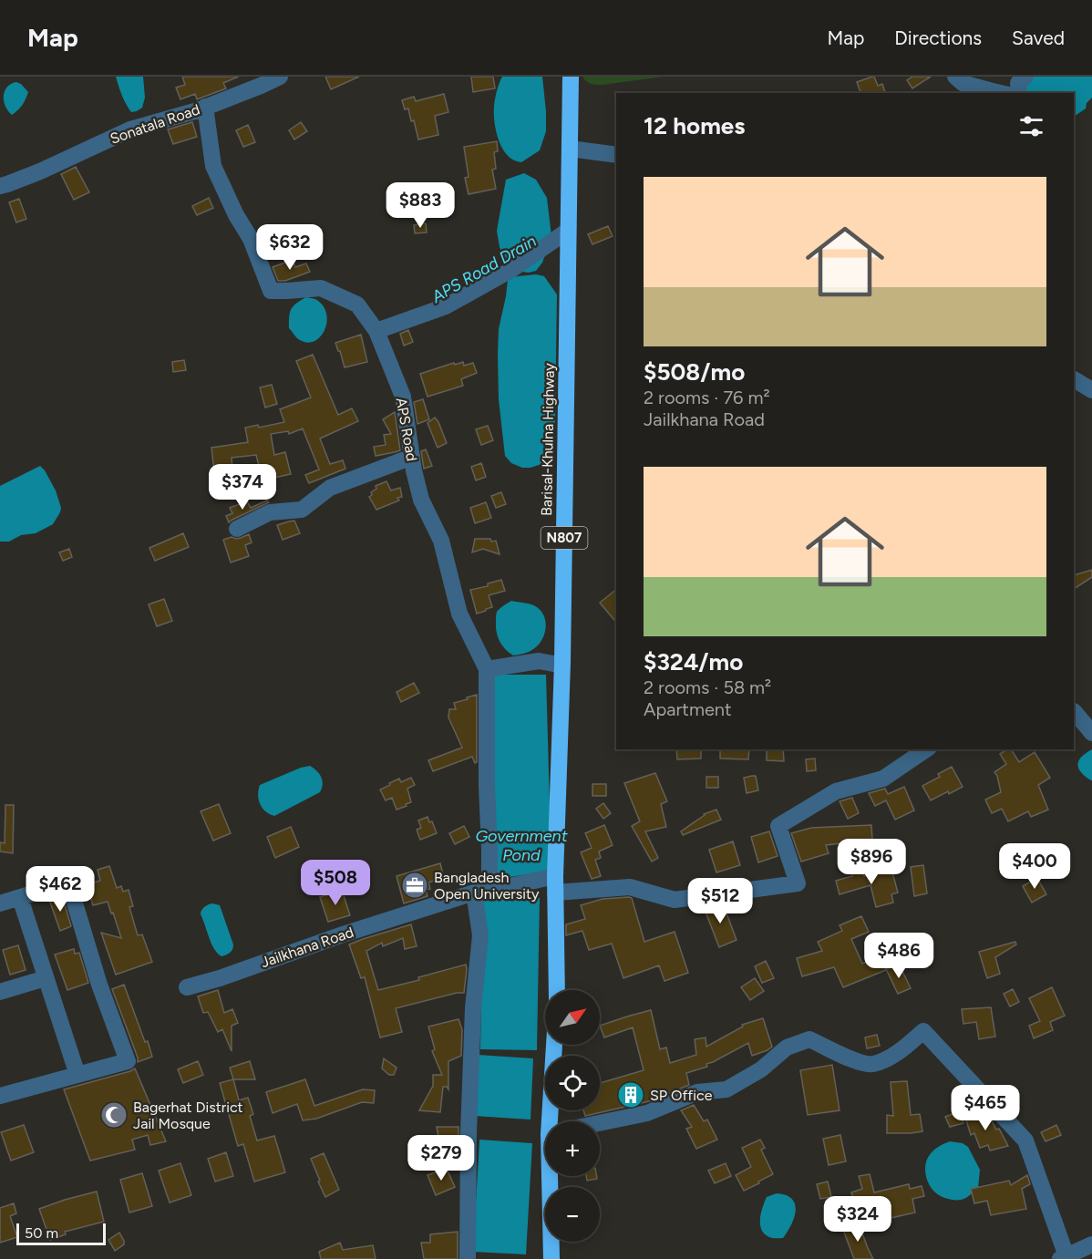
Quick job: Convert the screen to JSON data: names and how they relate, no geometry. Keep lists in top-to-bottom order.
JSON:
{
  "streets": {
    "highway": ["Barisal-Khulna Highway", "N807"],
    "street": ["Sonatala Road", "APS Road", "Jailkhana Road"]
  },
  "crossings": [
    ["Sonatala Road", "APS Road"],
    ["Barisal-Khulna Highway", "Jailkhana Road"]
  ],
  "water": ["APS Road Drain", "Government Pond"],
  "places": {
    "office": ["Bangladesh Open University"],
    "building": ["SP Office"],
    "mosque": ["Bagerhat District Jail Mosque"]
  },
  "scale_bar": "50 m",
  "north": "top right",
  "page": {
    "header": "Map",
    "nav": ["Map", "Directions", "Saved"],
    "heading": "12 homes",
    "list": [
      {
        "name": "$508/mo",
        "note": "2 rooms · 76 m² · Jailkhana Road"
      },
      {
        "name": "$324/mo",
        "note": "2 rooms · 58 m² · Apartment"
      }
    ],
    "price": [
      "$883",
      "$632",
      "$374",
      "$896",
      "$400",
      "$508",
      "$462",
      "$512",
      "$486",
      "$465",
      "$279",
      "$324"
    ],
    "map_buttons": ["+", "−"],
    "scale": "50 m"
  }
}
